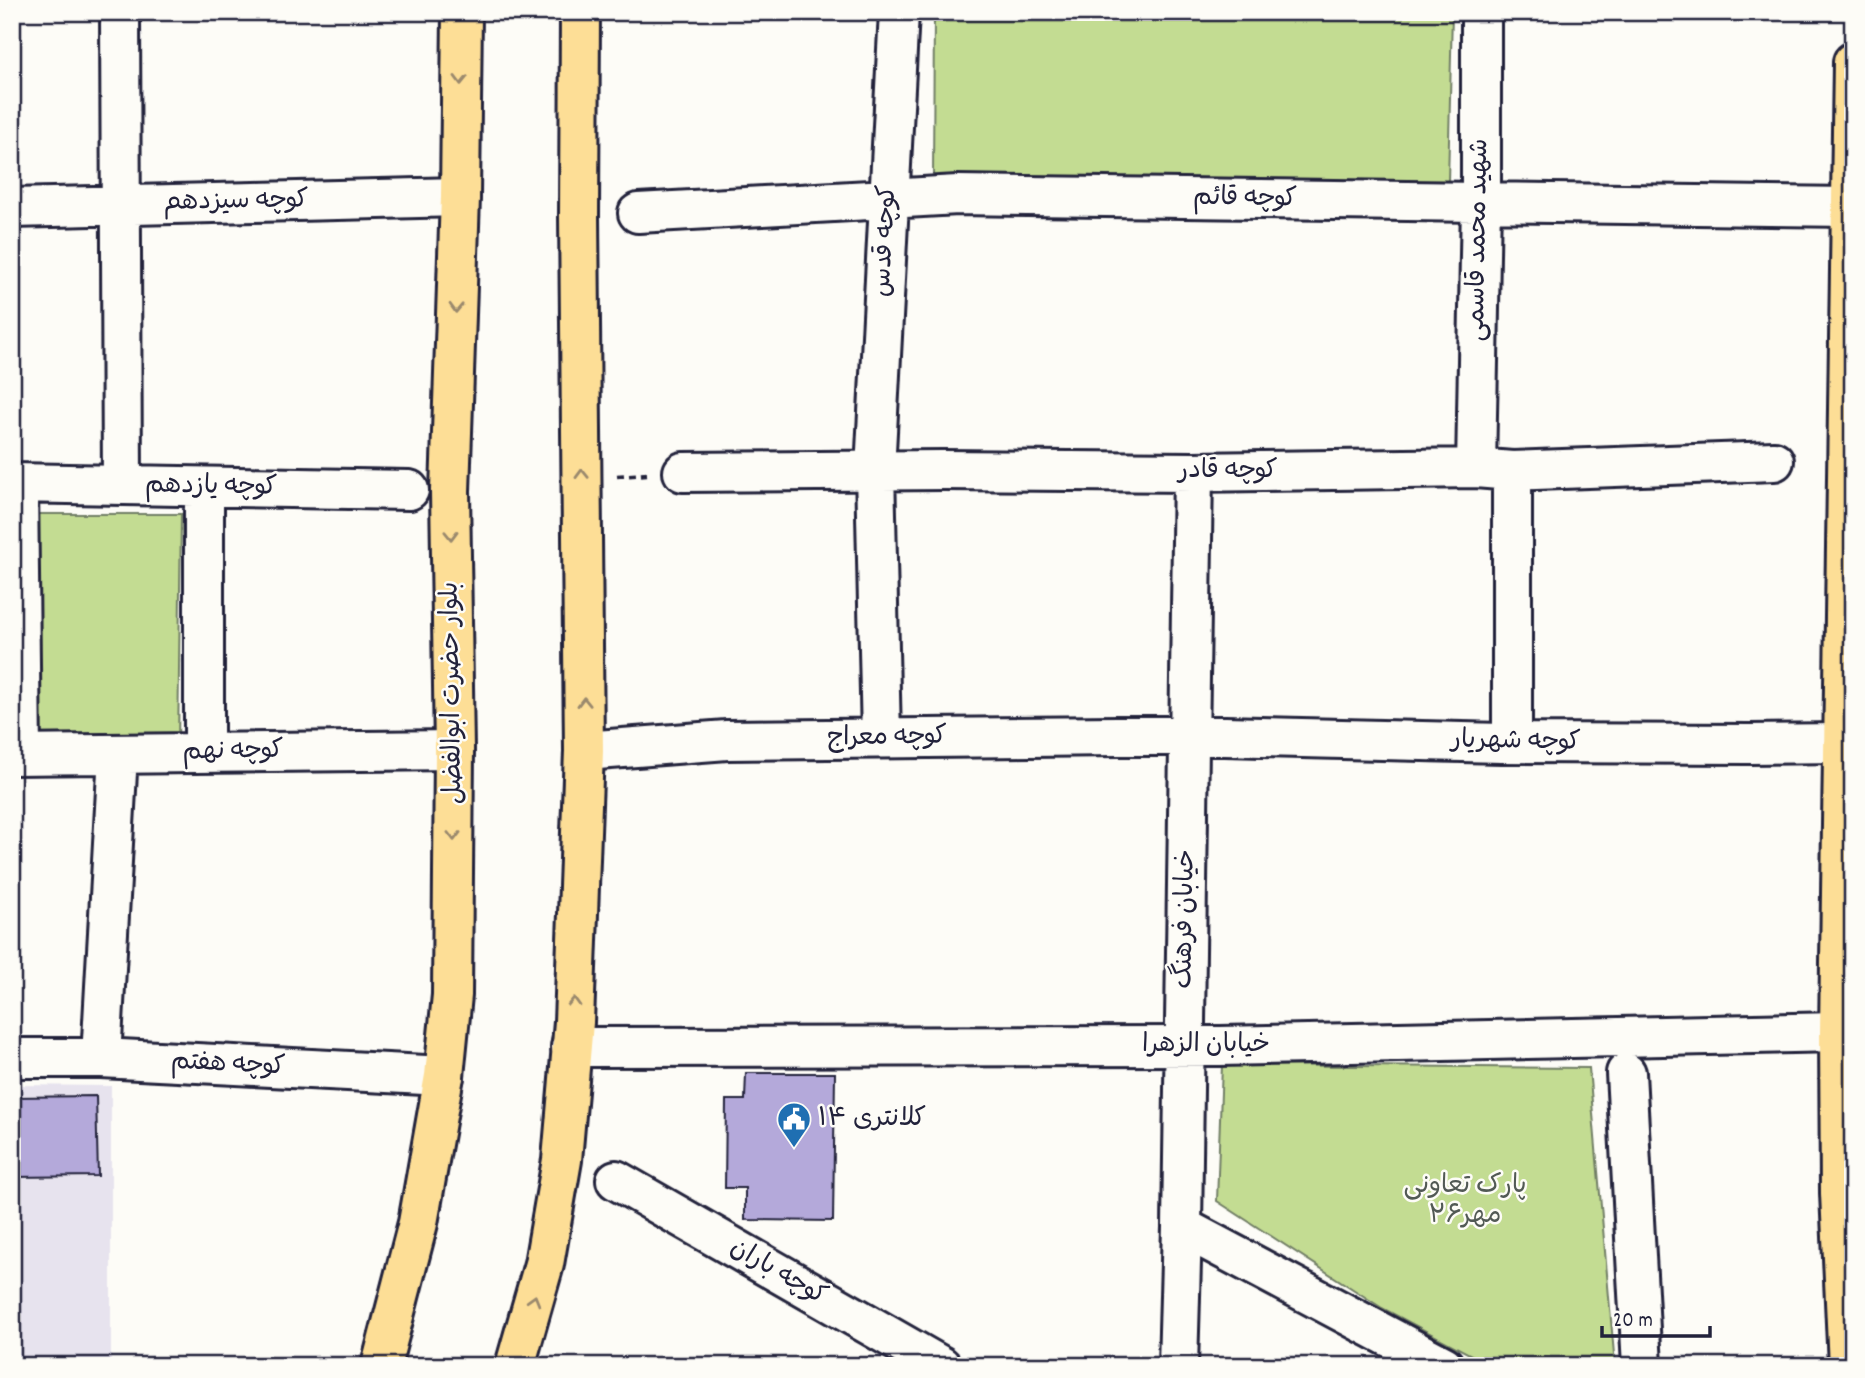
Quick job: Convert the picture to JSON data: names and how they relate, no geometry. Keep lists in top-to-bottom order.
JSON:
{
  "streets": {
    "main road": ["بلوار حضرت ابوالفضل"],
    "street": [
      "کوچه قائم",
      "کوچه سیزدهم",
      "شهید محمد قاسمی",
      "کوچه قدس",
      "کوچه قادر",
      "کوچه یازدهم",
      "کوچه معراج",
      "کوچه شهریار",
      "کوچه نهم",
      "خیابان فرهنگ",
      "خیابان الزهرا",
      "کوچه هفتم",
      "کوچه باران"
    ]
  },
  "crossings": [
    ["کوچه قائم", "شهید محمد قاسمی"],
    ["کوچه قائم", "کوچه قدس"],
    ["کوچه سیزدهم", "بلوار حضرت ابوالفضل"],
    ["شهید محمد قاسمی", "کوچه قادر"],
    ["شهید محمد قاسمی", "کوچه شهریار"],
    ["کوچه قدس", "کوچه قادر"],
    ["کوچه قدس", "کوچه معراج"],
    ["کوچه قادر", "خیابان فرهنگ"],
    ["بلوار حضرت ابوالفضل", "کوچه نهم"],
    ["بلوار حضرت ابوالفضل", "کوچه هفتم"],
    ["کوچه معراج", "کوچه شهریار"],
    ["کوچه معراج", "خیابان فرهنگ"],
    ["کوچه شهریار", "خیابان فرهنگ"],
    ["خیابان فرهنگ", "خیابان الزهرا"]
  ],
  "parks": ["پارک تعاونی مهر۲۶"],
  "places": {
    "public building": ["کلانتری ۱۴"]
  },
  "scale_bar": "20 m"
}
